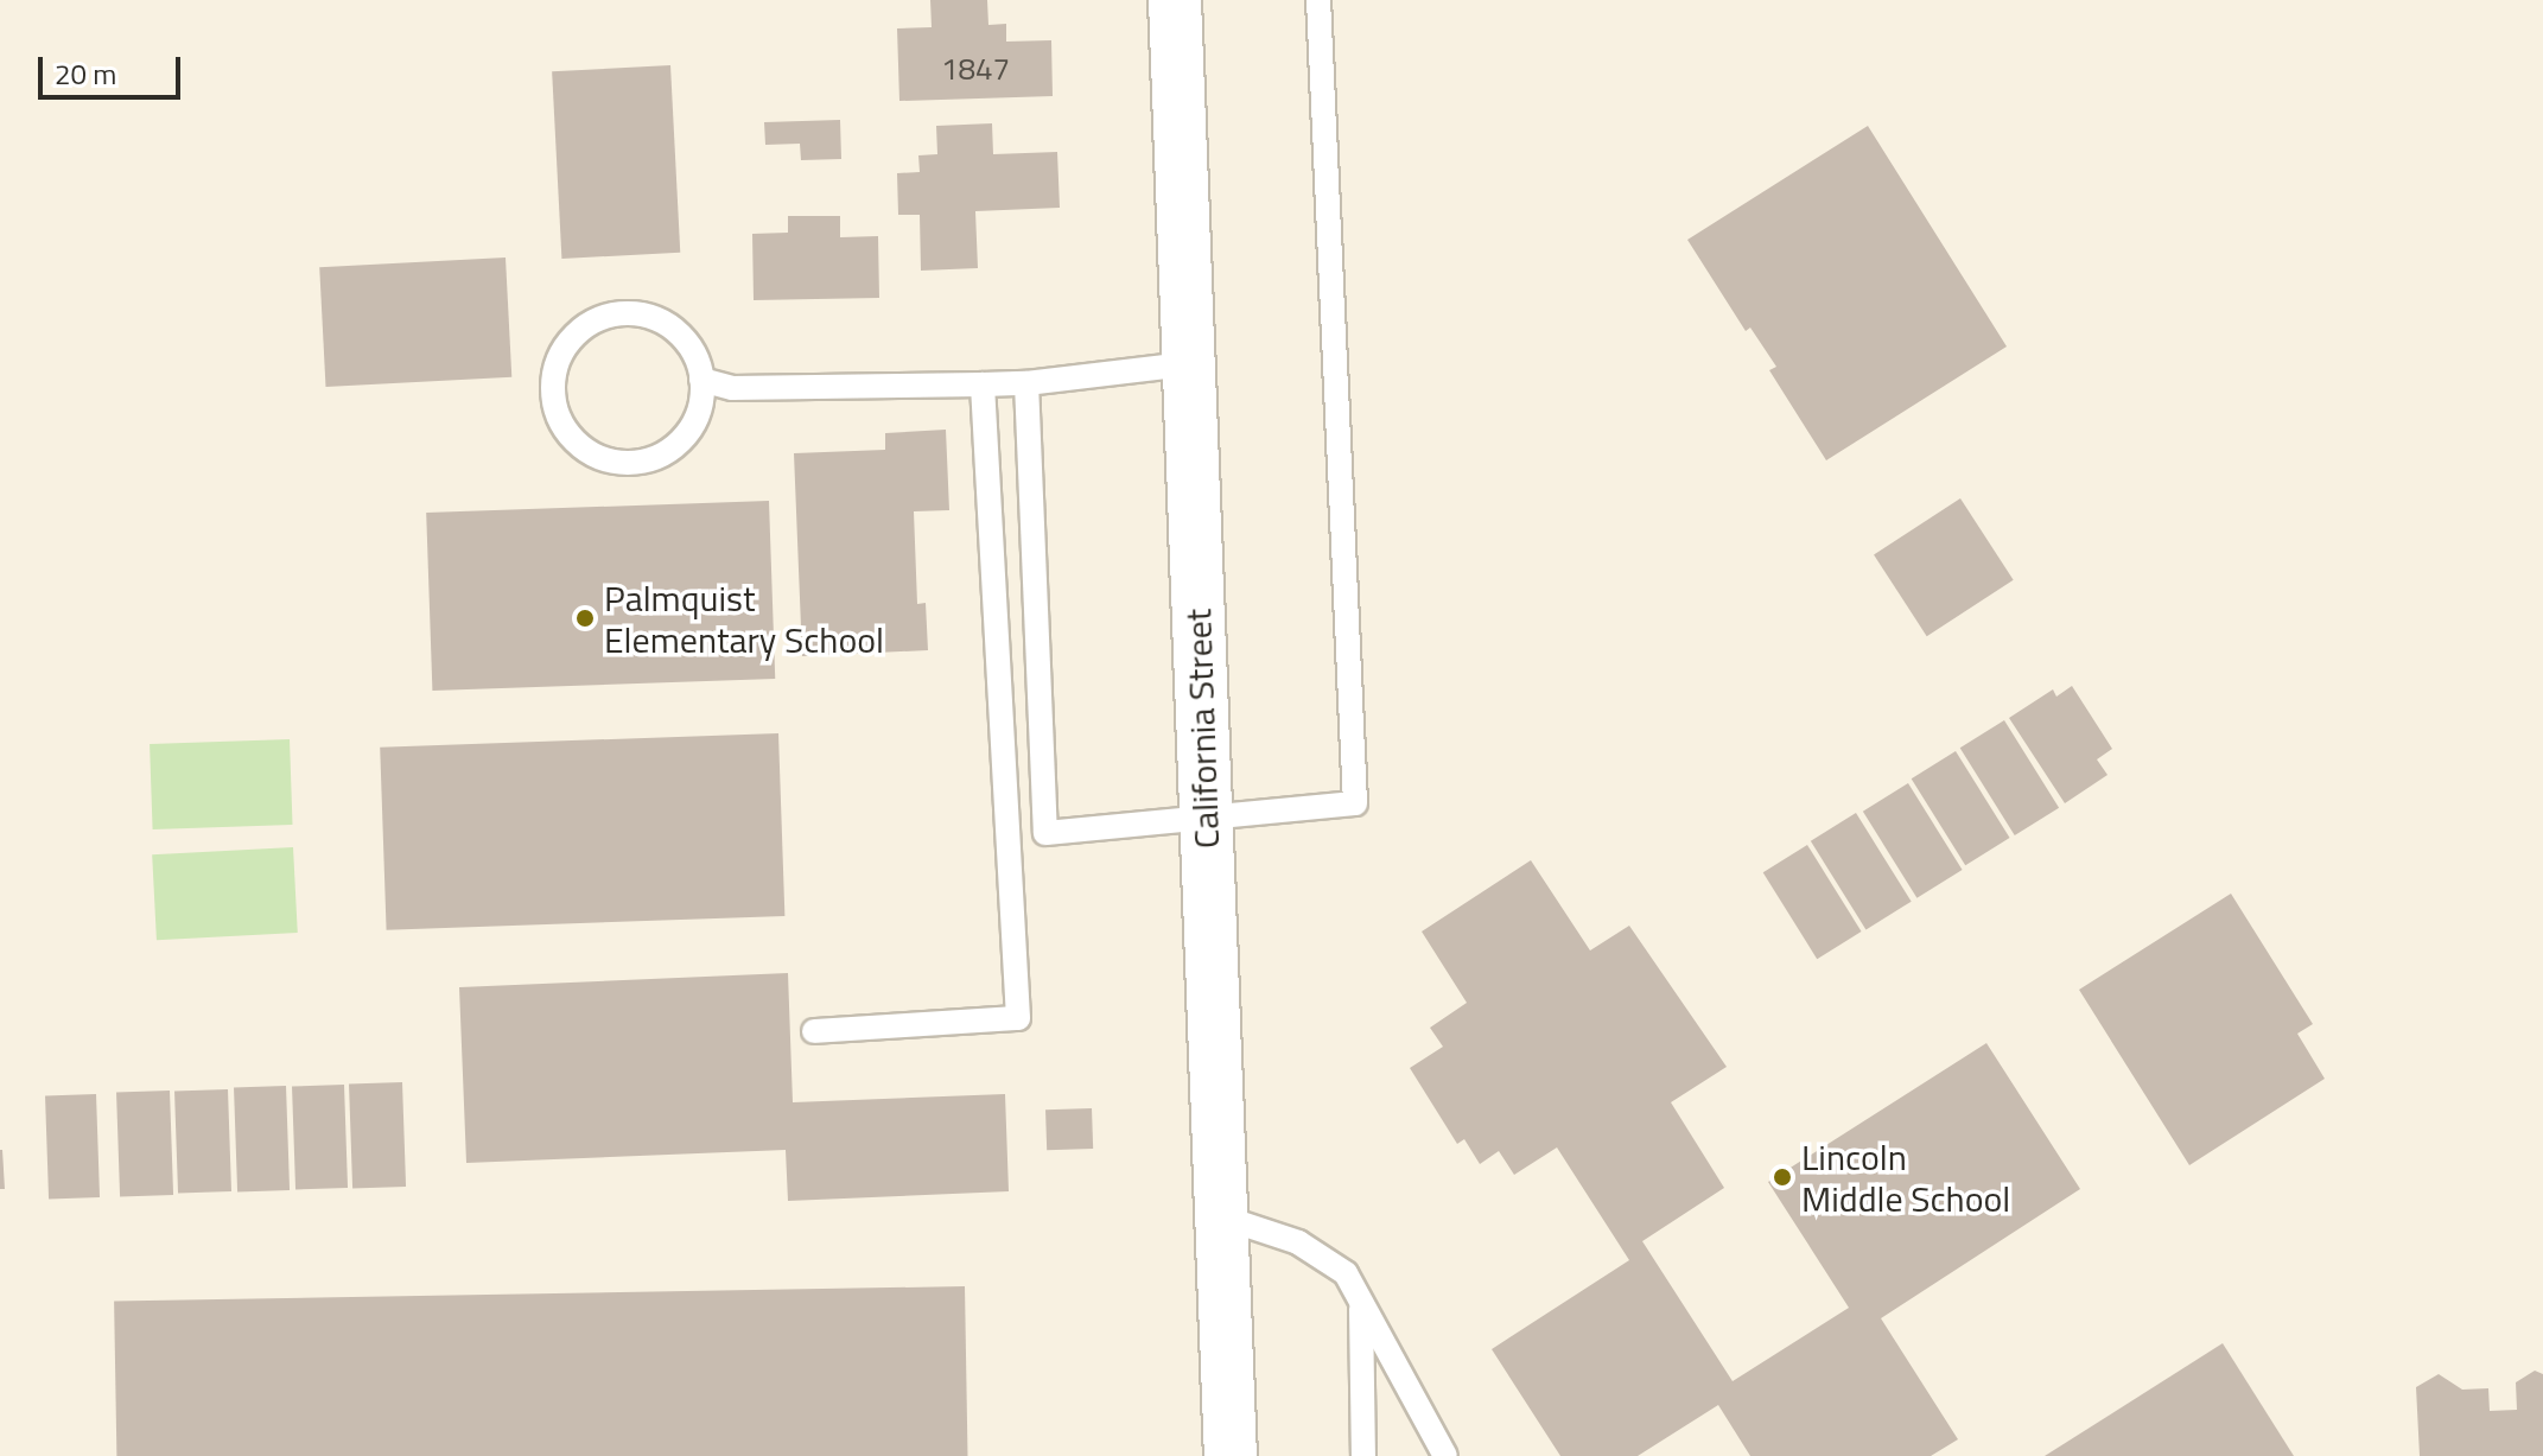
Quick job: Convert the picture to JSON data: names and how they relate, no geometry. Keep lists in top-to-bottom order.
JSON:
{
  "streets": {
    "main road": ["California Street"]
  },
  "places": ["Palmquist Elementary School", "Lincoln Middle School"],
  "house_numbers": ["1847"],
  "scale_bar": "20 m"
}
